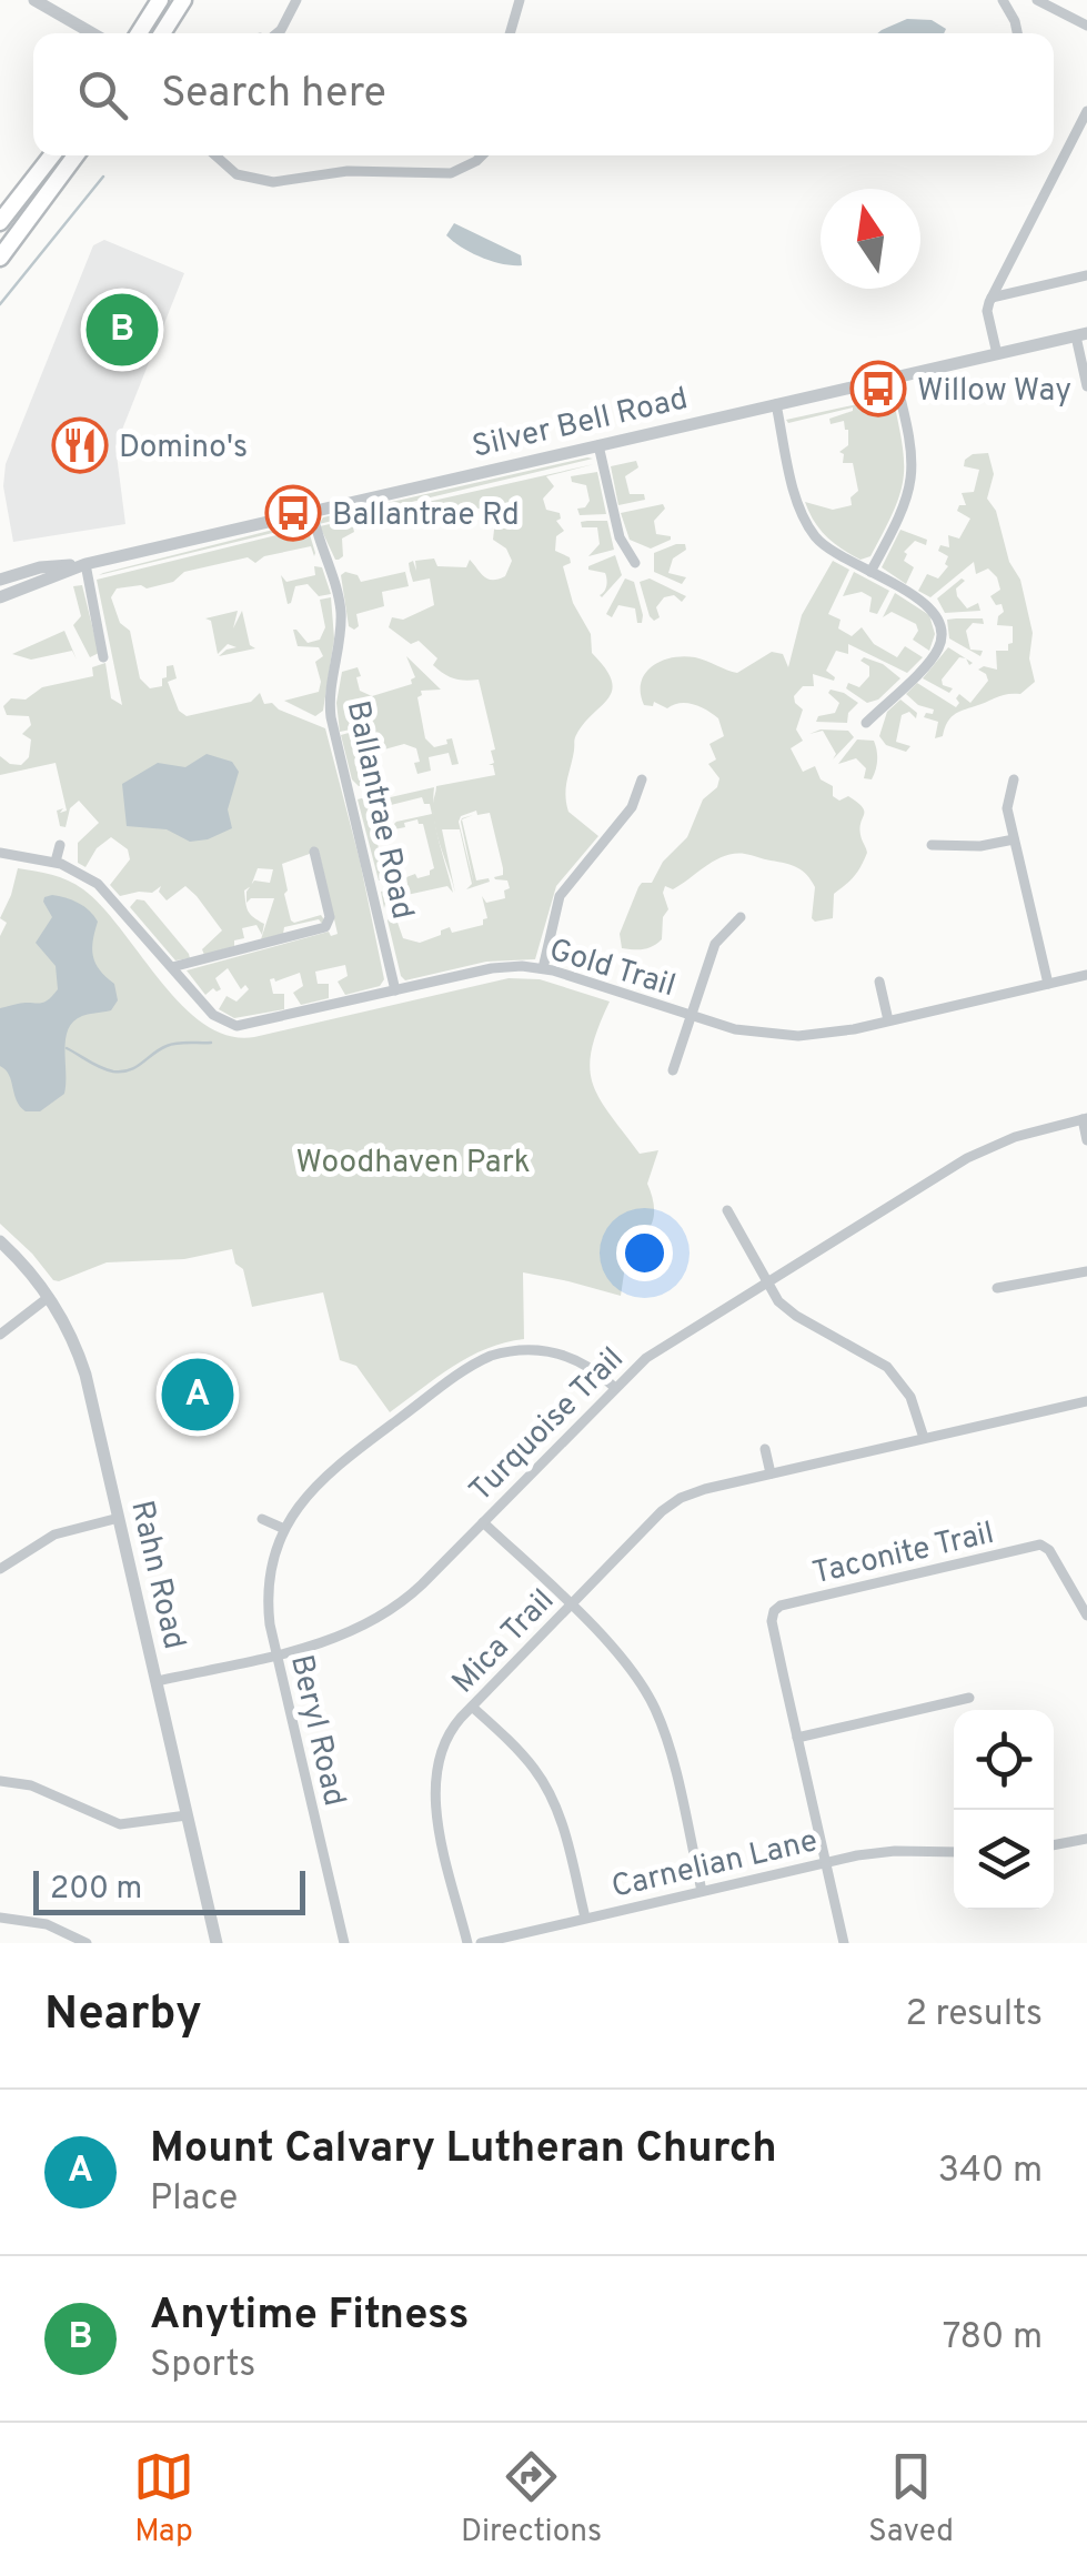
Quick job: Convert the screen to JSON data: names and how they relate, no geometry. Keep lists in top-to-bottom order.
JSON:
{
  "streets": {
    "street": [
      "Silver Bell Road",
      "Ballantrae Road",
      "Gold Trail",
      "Turquoise Trail",
      "Taconite Trail",
      "Rahn Road",
      "Mica Trail",
      "Beryl Road",
      "Carnelian Lane"
    ]
  },
  "crossings": [
    ["Silver Bell Road", "Ballantrae Road"],
    ["Ballantrae Road", "Gold Trail"],
    ["Turquoise Trail", "Rahn Road"],
    ["Turquoise Trail", "Beryl Road"]
  ],
  "parks": ["Woodhaven Park"],
  "places": {
    "bus stop": ["Willow Way", "Ballantrae Rd"],
    "restaurant": ["Domino's"]
  },
  "scale_bar": "200 m",
  "north": "top",
  "page": {
    "search": "Search here",
    "pins": ["B", "A"],
    "scale": "200 m",
    "heading": ["Nearby", "2 results"],
    "list": [
      {
        "mark": "A",
        "name": "Mount Calvary Lutheran Church",
        "note": "Place",
        "value": "340 m"
      },
      {
        "mark": "B",
        "name": "Anytime Fitness",
        "note": "Sports",
        "value": "780 m"
      }
    ],
    "nav": ["Map", "Directions", "Saved"]
  }
}
